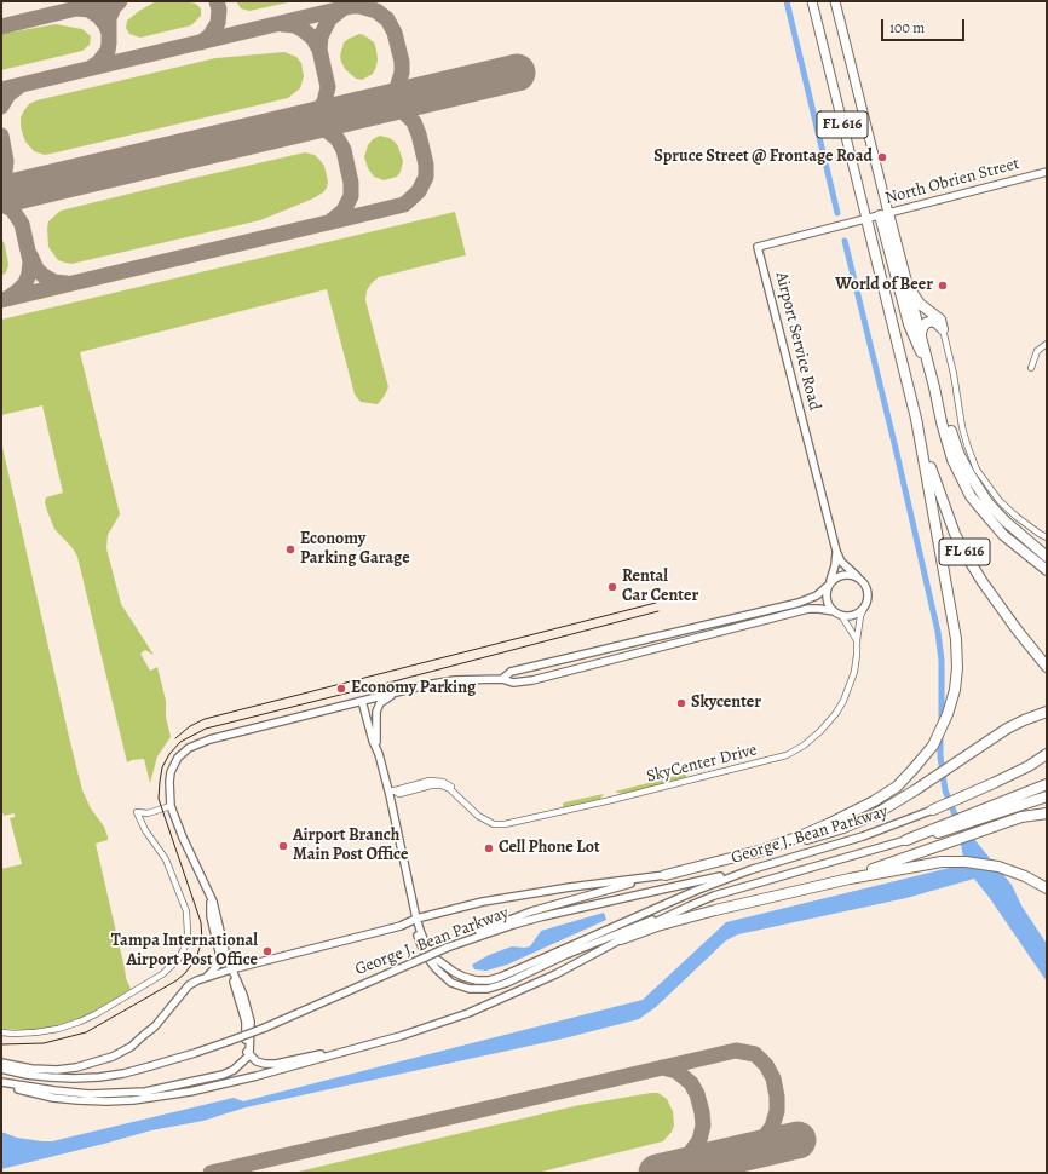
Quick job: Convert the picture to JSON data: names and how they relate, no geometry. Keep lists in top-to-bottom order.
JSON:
{
  "streets": {
    "highway": ["FL 616"],
    "street": [
      "North Obrien Street",
      "Airport Service Road",
      "SkyCenter Drive",
      "George J. Bean Parkway"
    ]
  },
  "crossings": [
    ["FL 616", "North Obrien Street"],
    ["FL 616", "Airport Service Road"],
    ["North Obrien Street", "Airport Service Road"],
    ["Airport Service Road", "SkyCenter Drive"]
  ],
  "places": [
    "Spruce Street @ Frontage Road",
    "World of Beer",
    "Economy Parking Garage",
    "Rental Car Center",
    "Economy Parking",
    "Skycenter",
    "Airport Branch Main Post Office",
    "Cell Phone Lot",
    "Tampa International Airport Post Office"
  ],
  "scale_bar": "100 m"
}
